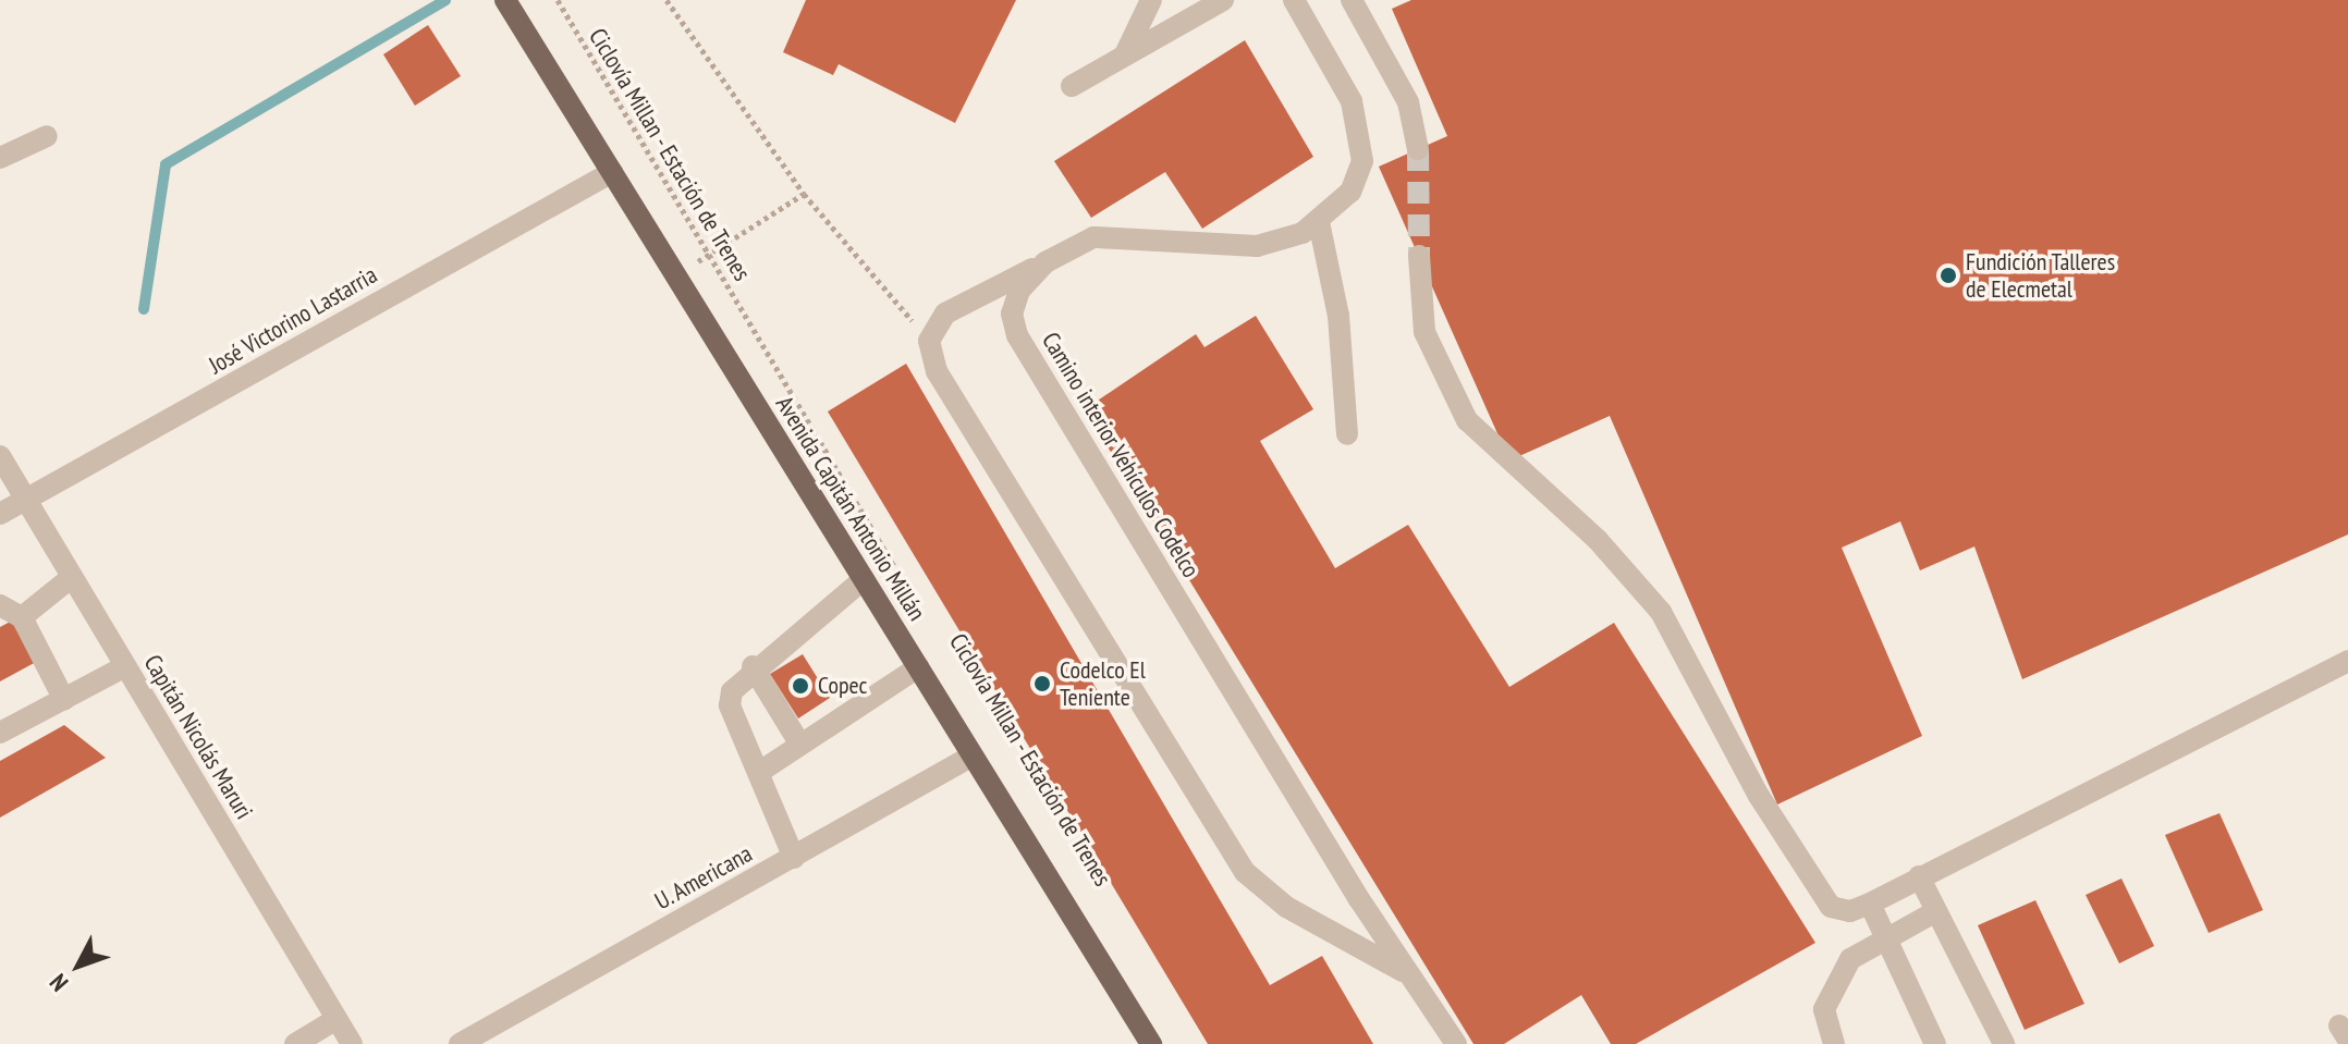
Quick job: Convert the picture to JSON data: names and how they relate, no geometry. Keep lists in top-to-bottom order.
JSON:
{
  "streets": {
    "main road": ["Avenida Capitán Antonio Millán"],
    "street": [
      "José Victorino Lastarria",
      "Camino interior Vehículos Codelco",
      "Capitán Nicolás Maruri",
      "U. Americana"
    ],
    "path": ["Ciclovía Millan - Estación de Trenes"]
  },
  "crossings": [
    ["José Victorino Lastarria", "Avenida Capitán Antonio Millán"],
    ["José Victorino Lastarria", "Capitán Nicolás Maruri"],
    ["Avenida Capitán Antonio Millán", "U. Americana"]
  ],
  "places": ["Fundición Talleres de Elecmetal", "Codelco El Teniente", "Copec"],
  "north": "bottom left"
}
